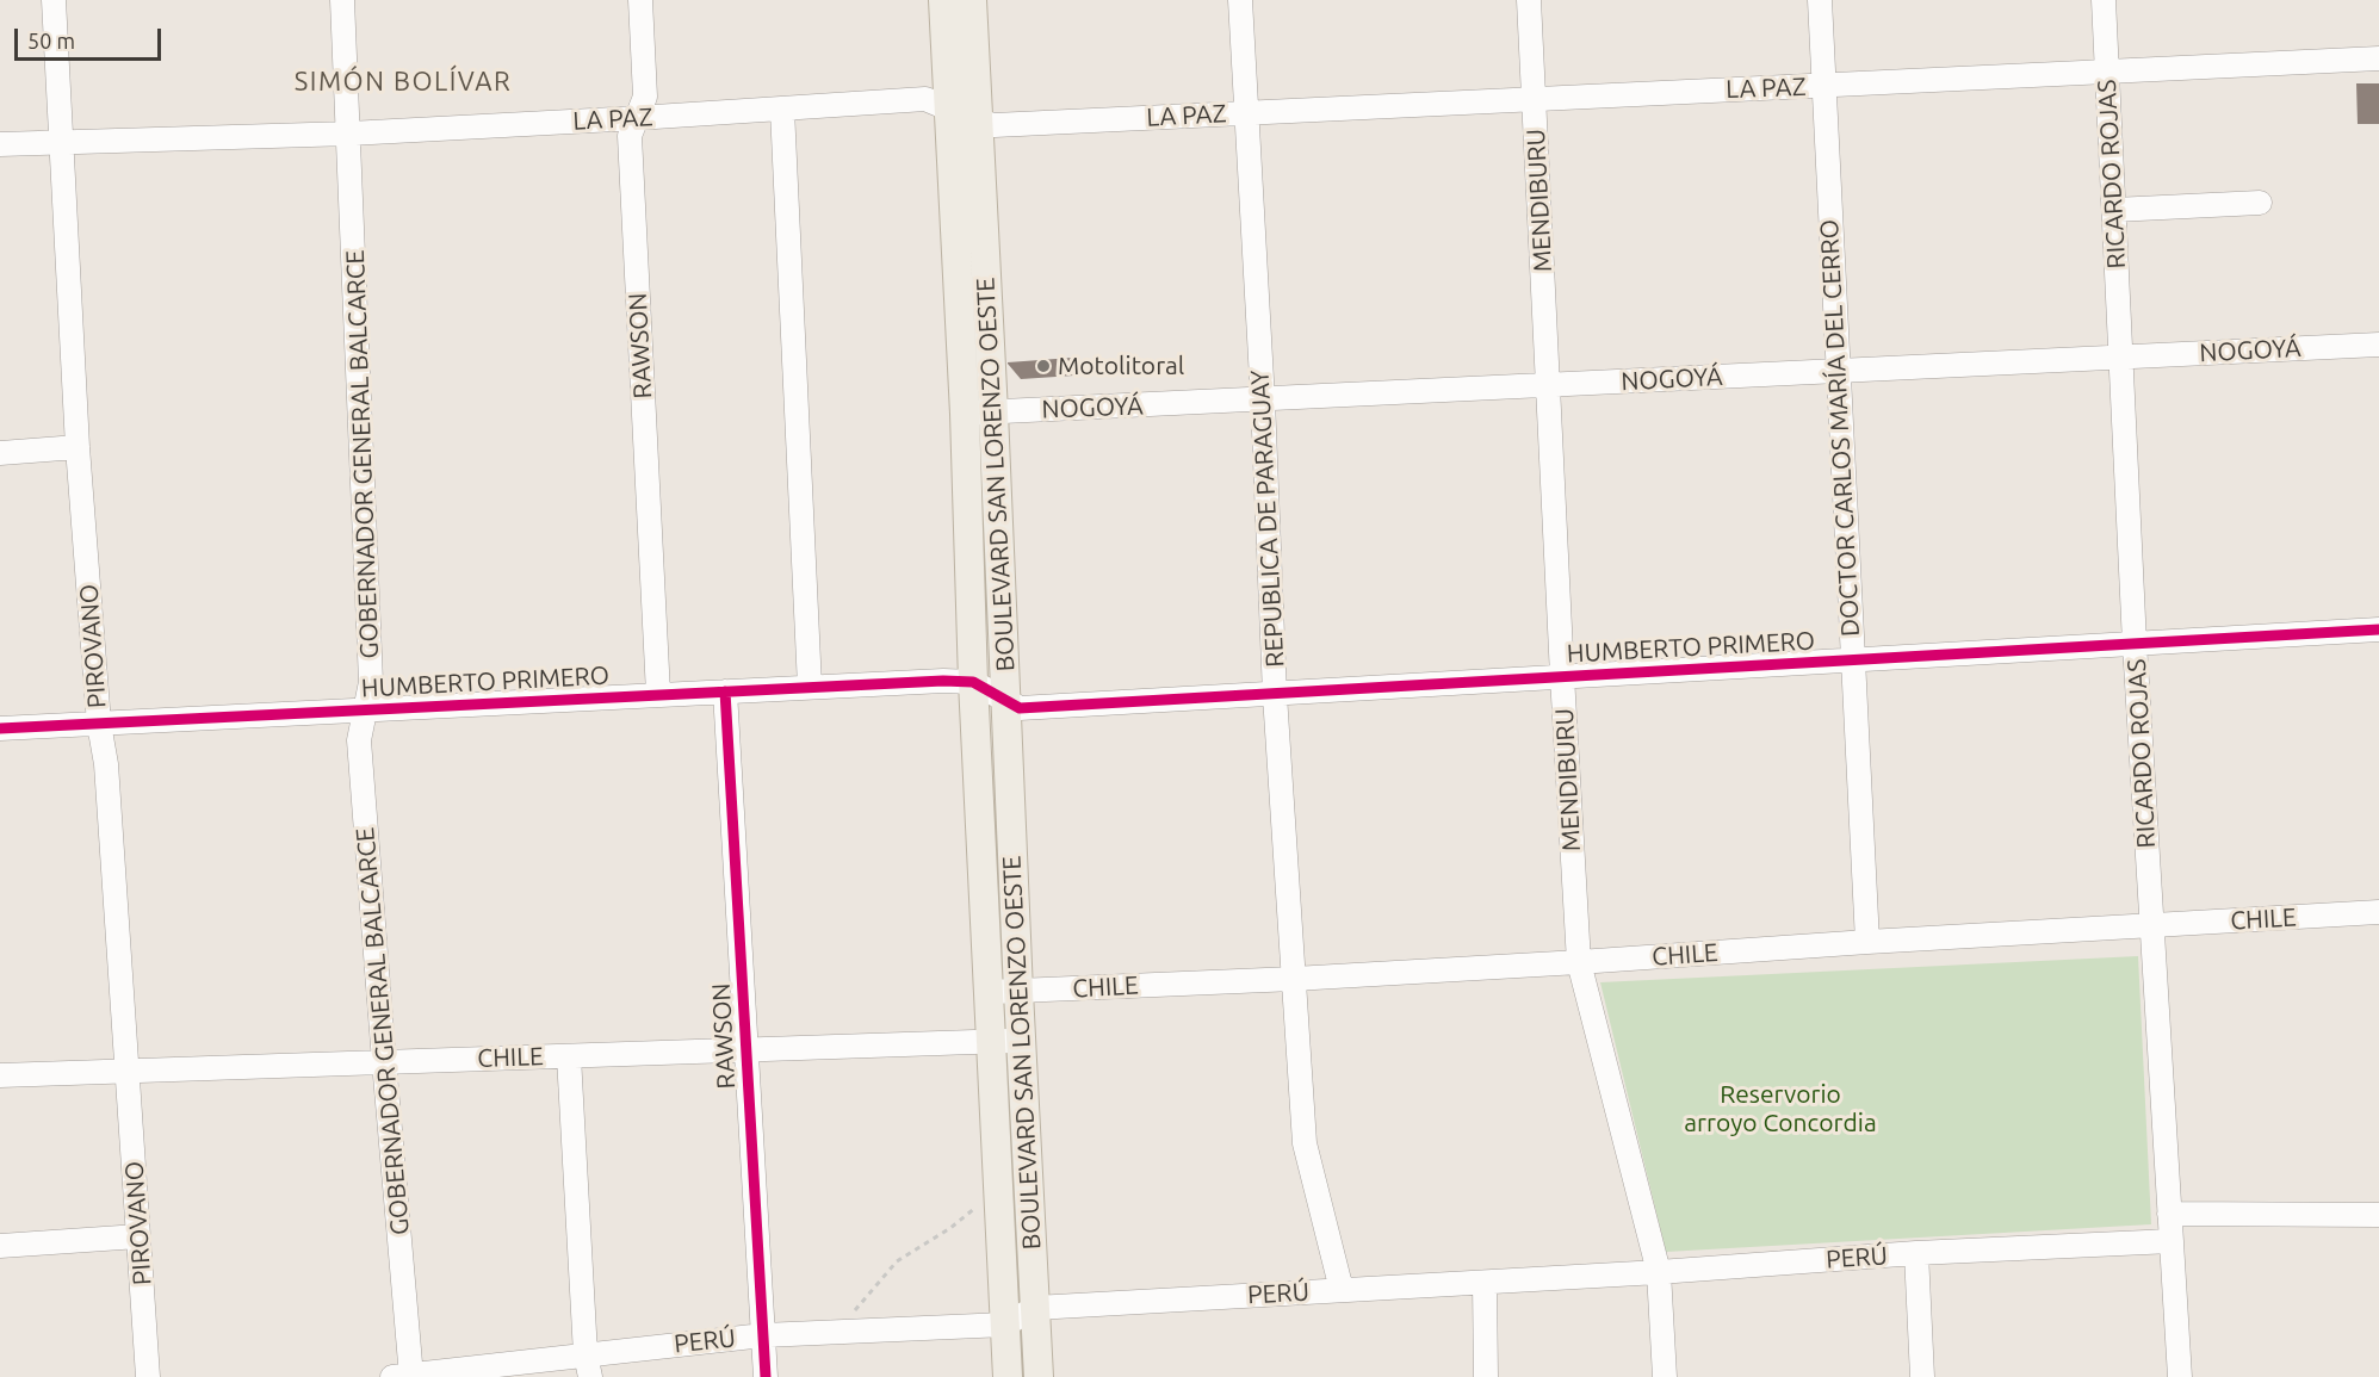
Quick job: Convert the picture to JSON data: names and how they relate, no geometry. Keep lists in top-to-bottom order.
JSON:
{
  "streets": {
    "main road": ["BOULEVARD SAN LORENZO OESTE"],
    "street": [
      "LA PAZ",
      "RICARDO ROJAS",
      "MENDIBURU",
      "RAWSON",
      "NOGOYÁ",
      "DOCTOR CARLOS MARÍA DEL CERRO",
      "GOBERNADOR GENERAL BALCARCE",
      "REPUBLICA DE PARAGUAY",
      "PIROVANO",
      "HUMBERTO PRIMERO",
      "CHILE",
      "PERÚ"
    ]
  },
  "crossings": [
    ["LA PAZ", "RICARDO ROJAS"],
    ["LA PAZ", "MENDIBURU"],
    ["LA PAZ", "RAWSON"],
    ["LA PAZ", "DOCTOR CARLOS MARÍA DEL CERRO"],
    ["LA PAZ", "GOBERNADOR GENERAL BALCARCE"],
    ["LA PAZ", "BOULEVARD SAN LORENZO OESTE"],
    ["LA PAZ", "REPUBLICA DE PARAGUAY"],
    ["LA PAZ", "PIROVANO"],
    ["RICARDO ROJAS", "NOGOYÁ"],
    ["RICARDO ROJAS", "HUMBERTO PRIMERO"],
    ["RICARDO ROJAS", "CHILE"],
    ["RICARDO ROJAS", "PERÚ"],
    ["MENDIBURU", "NOGOYÁ"],
    ["MENDIBURU", "HUMBERTO PRIMERO"],
    ["MENDIBURU", "CHILE"],
    ["MENDIBURU", "PERÚ"],
    ["RAWSON", "HUMBERTO PRIMERO"],
    ["RAWSON", "CHILE"],
    ["RAWSON", "PERÚ"],
    ["NOGOYÁ", "DOCTOR CARLOS MARÍA DEL CERRO"],
    ["NOGOYÁ", "BOULEVARD SAN LORENZO OESTE"],
    ["NOGOYÁ", "REPUBLICA DE PARAGUAY"],
    ["DOCTOR CARLOS MARÍA DEL CERRO", "HUMBERTO PRIMERO"],
    ["DOCTOR CARLOS MARÍA DEL CERRO", "CHILE"],
    ["GOBERNADOR GENERAL BALCARCE", "HUMBERTO PRIMERO"],
    ["GOBERNADOR GENERAL BALCARCE", "CHILE"],
    ["GOBERNADOR GENERAL BALCARCE", "PERÚ"],
    ["BOULEVARD SAN LORENZO OESTE", "HUMBERTO PRIMERO"],
    ["BOULEVARD SAN LORENZO OESTE", "CHILE"],
    ["BOULEVARD SAN LORENZO OESTE", "PERÚ"],
    ["REPUBLICA DE PARAGUAY", "HUMBERTO PRIMERO"],
    ["REPUBLICA DE PARAGUAY", "CHILE"],
    ["REPUBLICA DE PARAGUAY", "PERÚ"],
    ["PIROVANO", "HUMBERTO PRIMERO"],
    ["PIROVANO", "CHILE"]
  ],
  "districts": ["SIMÓN BOLÍVAR"],
  "parks": ["Reservorio arroyo Concordia"],
  "places": ["Motolitoral"],
  "scale_bar": "50 m"
}
